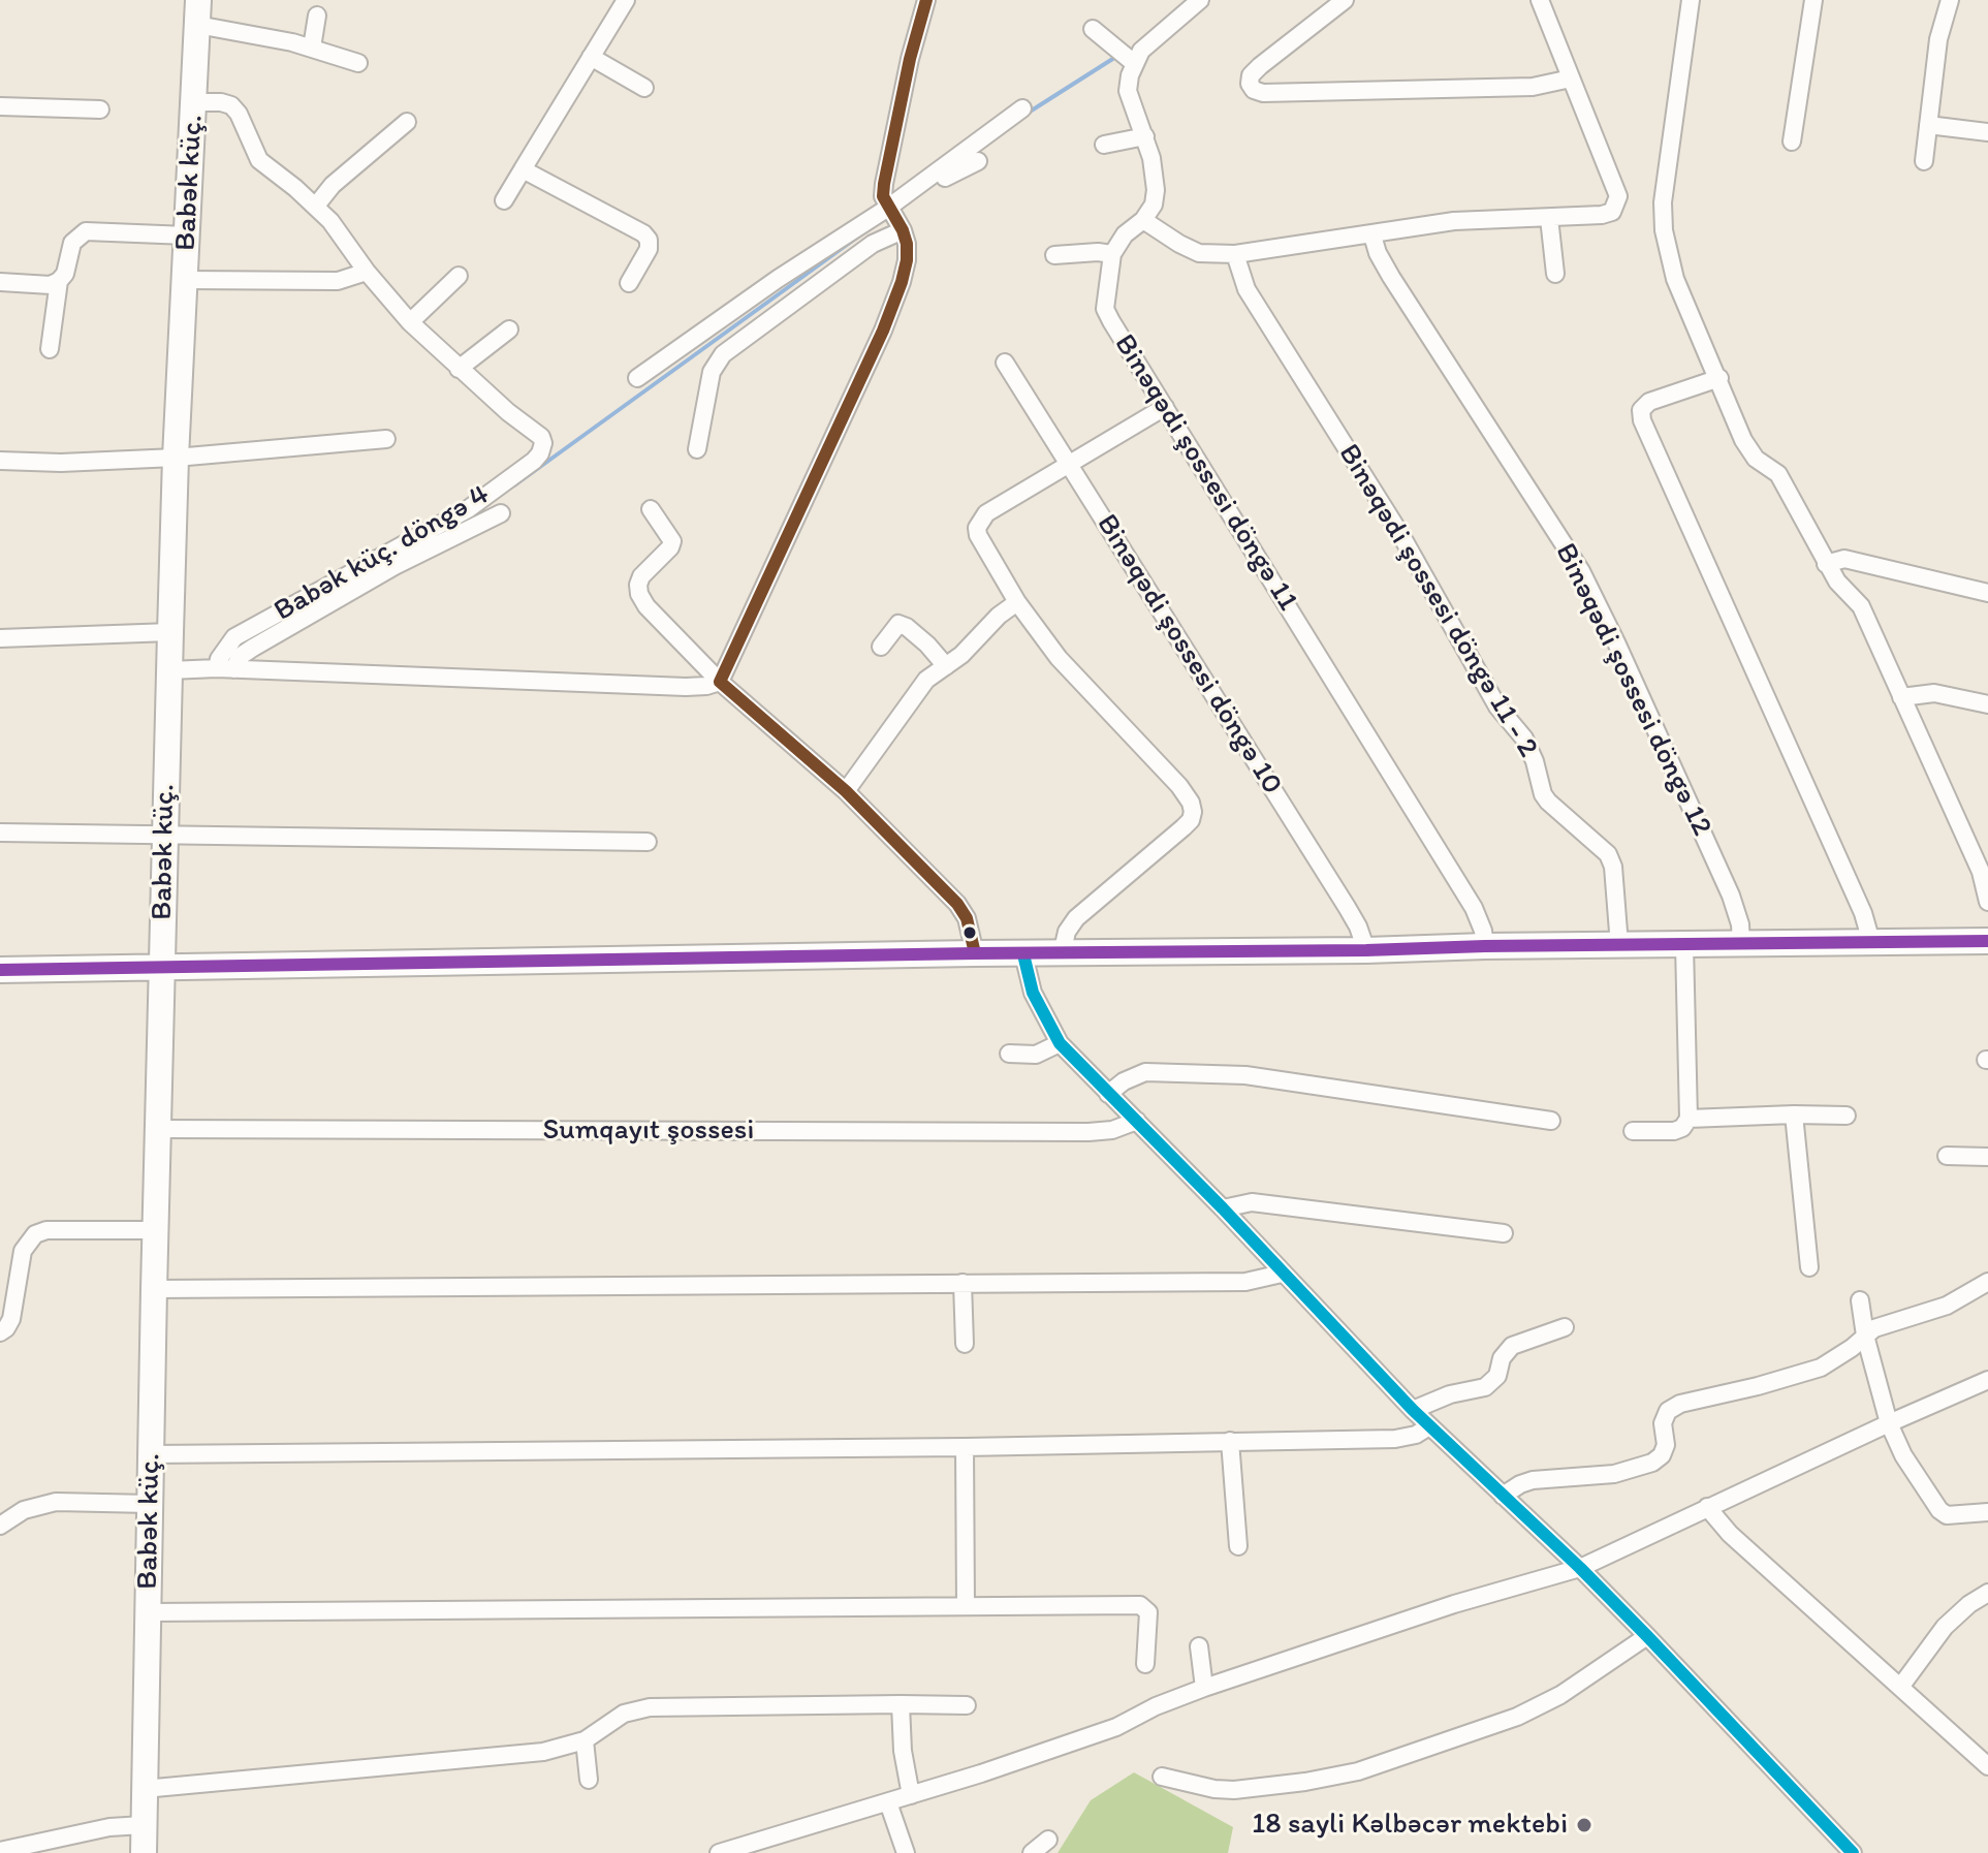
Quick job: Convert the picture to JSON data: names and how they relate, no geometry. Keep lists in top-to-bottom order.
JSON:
{
  "streets": {
    "street": [
      "Babək küç.",
      "Binəqədi şossesi döngə 11",
      "Babək küç. döngə 4",
      "Binəqədi şossesi döngə 11 - 2",
      "Binəqədi şossesi döngə 10",
      "Binəqədi şossesi döngə 12",
      "Sumqayıt şossesi"
    ]
  },
  "crossings": [
    ["Babək küç.", "Babək küç. döngə 4"],
    ["Babək küç.", "Sumqayıt şossesi"]
  ],
  "places": ["18 sayli Kəlbəcər mektebi"]
}
